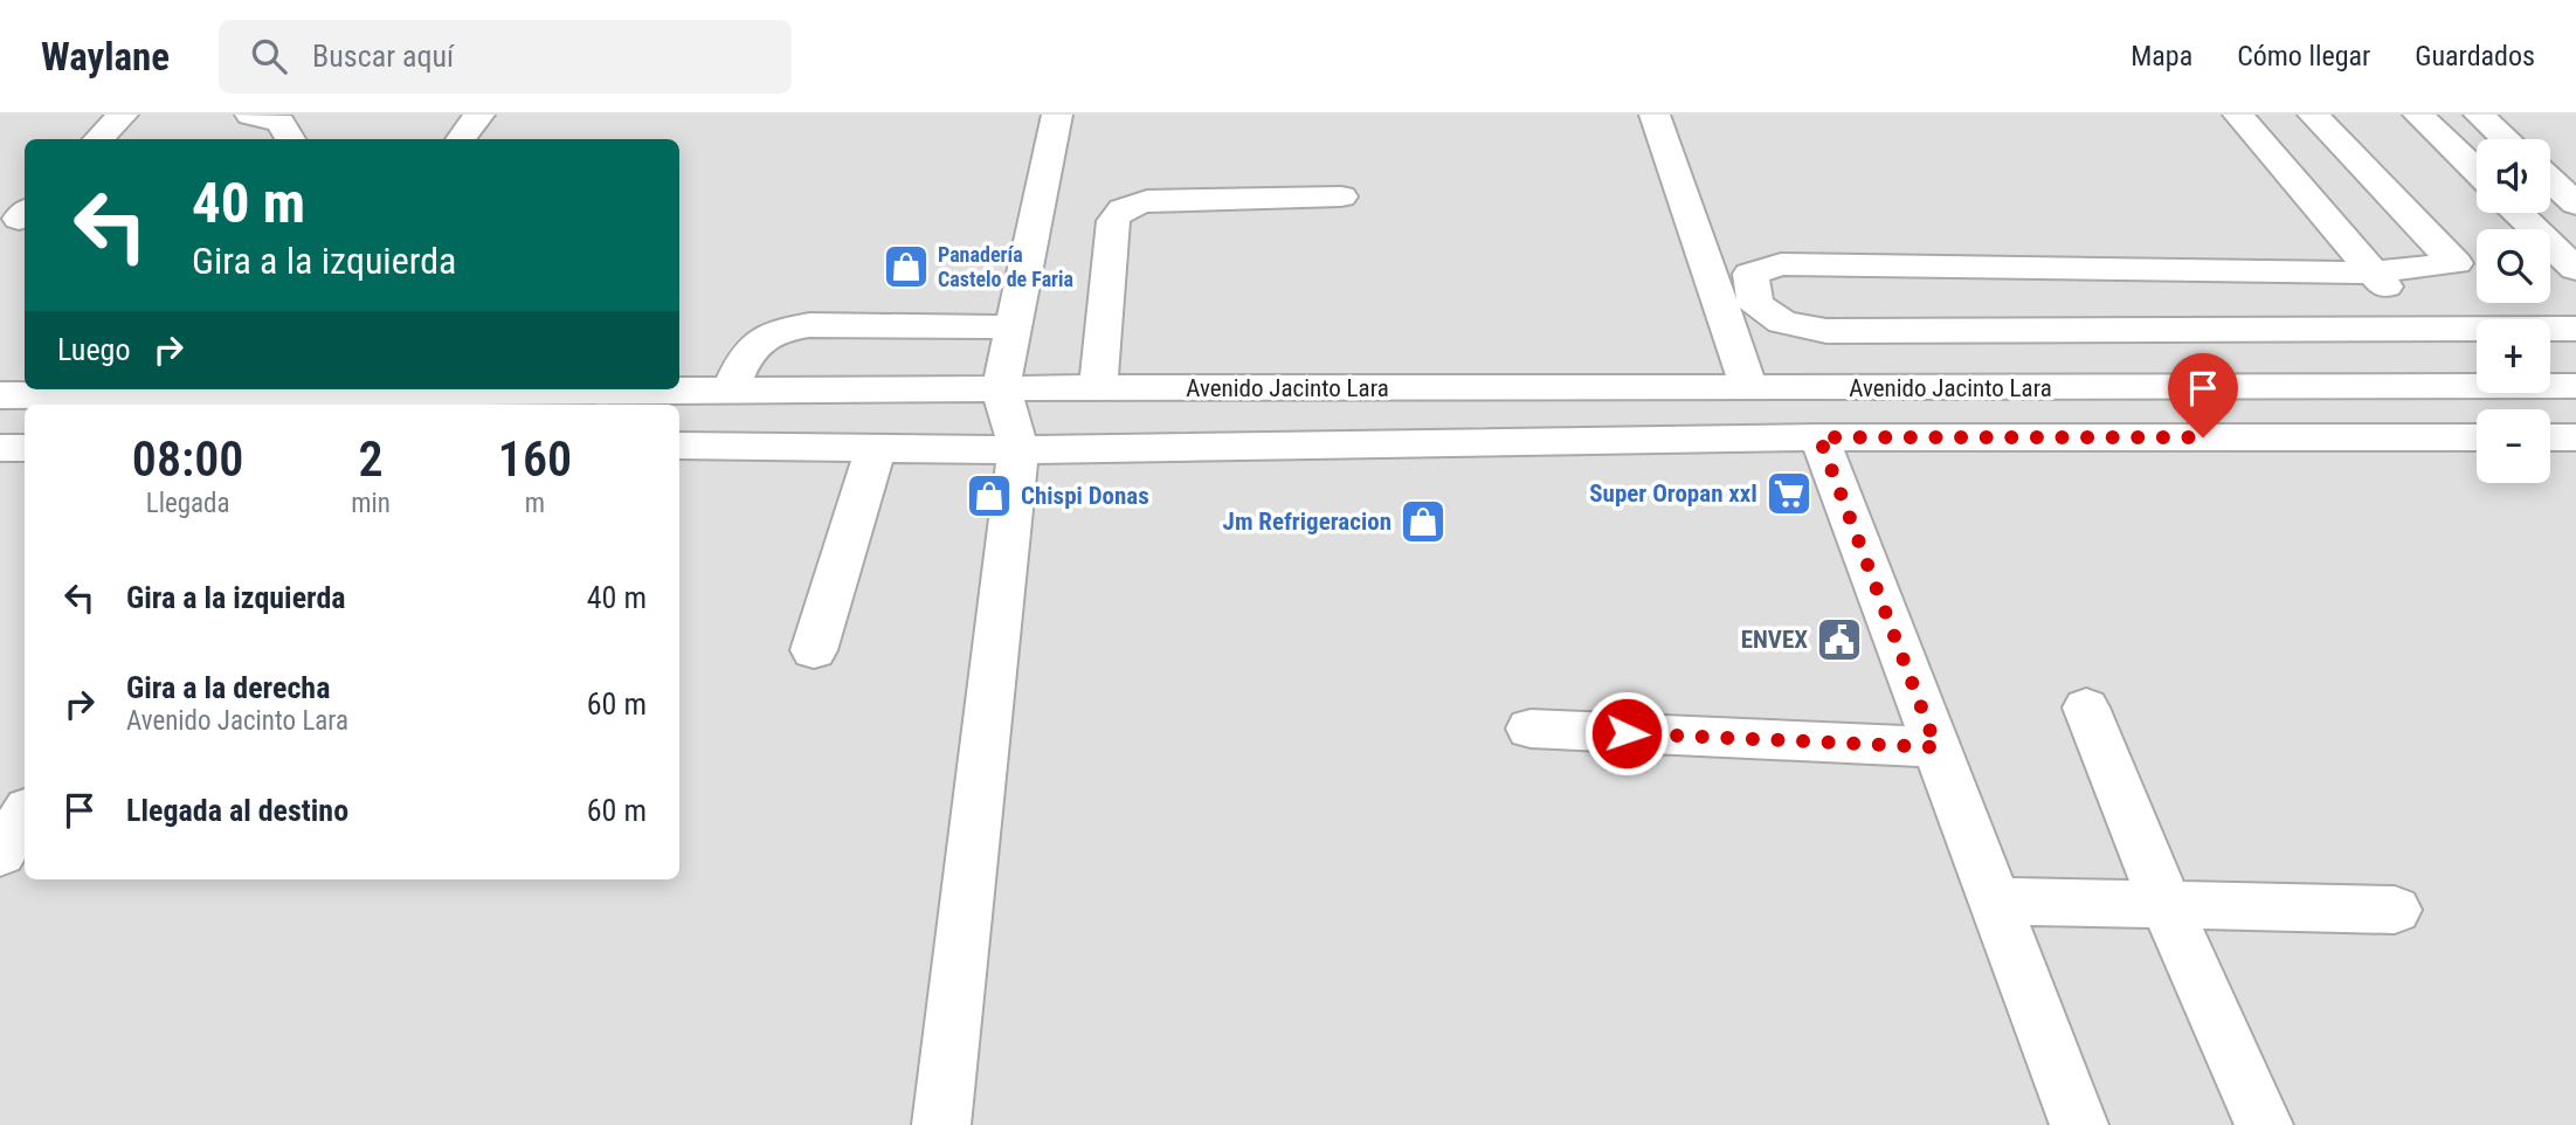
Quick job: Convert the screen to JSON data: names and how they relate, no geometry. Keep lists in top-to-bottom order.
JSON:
{
  "streets": {
    "street": ["Avenido Jacinto Lara"]
  },
  "places": {
    "shop": ["Panadería Castelo de Faria", "Chispi Donas", "Jm Refrigeracion"],
    "supermarket": ["Super Oropan xxI"],
    "public building": ["ENVEX"]
  },
  "page": {
    "header": "Waylane",
    "search": "Buscar aquí",
    "nav": ["Mapa", "Cómo llegar", "Guardados"],
    "map_buttons": ["+", "−"],
    "turn": ["40 m", "Gira a la izquierda"],
    "then": "Luego",
    "eta": [
      "08:00",
      "Llegada",
      "2",
      "min",
      "160",
      "m"
    ],
    "list": [
      {
        "name": "Gira a la izquierda",
        "value": "40 m"
      },
      {
        "name": "Gira a la derecha",
        "note": "Avenido Jacinto Lara",
        "value": "60 m"
      },
      {
        "name": "Llegada al destino",
        "value": "60 m"
      }
    ]
  }
}
